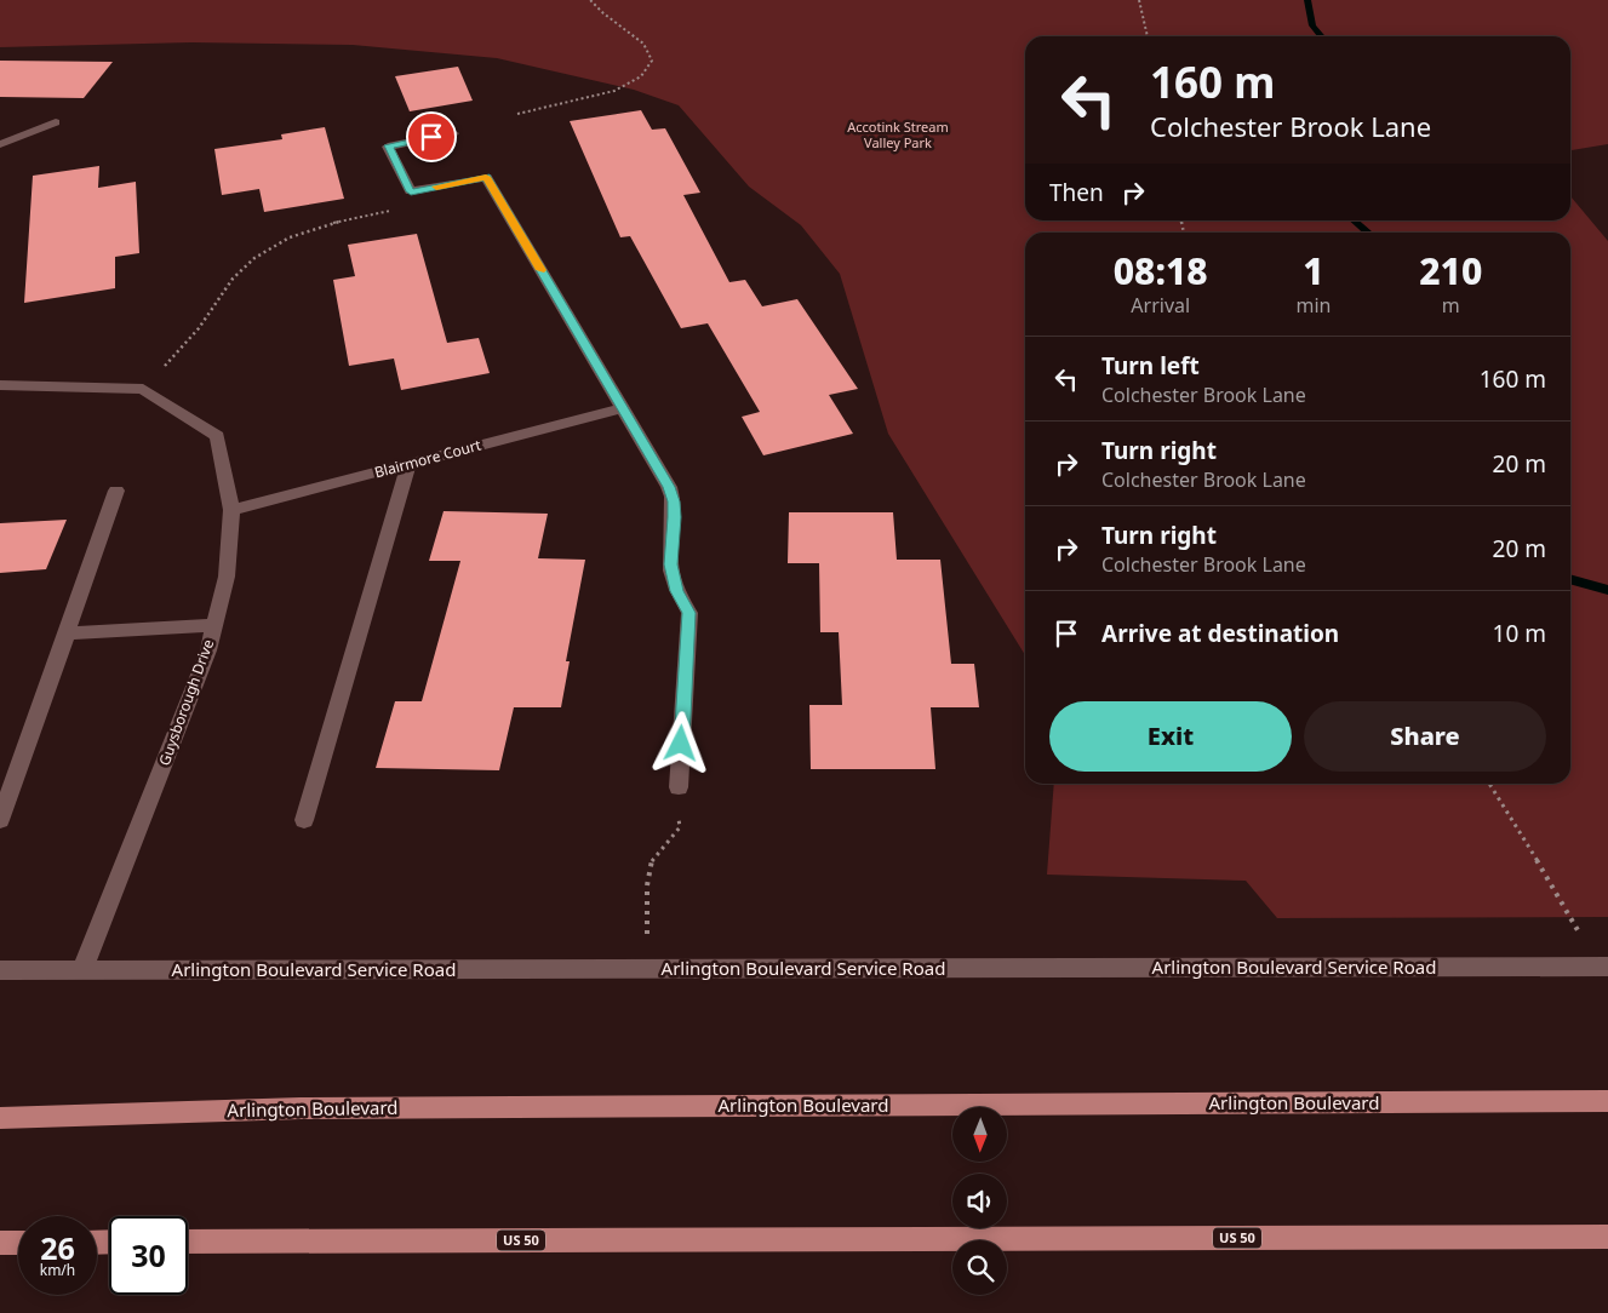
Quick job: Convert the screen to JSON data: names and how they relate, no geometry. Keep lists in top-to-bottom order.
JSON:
{
  "streets": {
    "main road": ["Arlington Boulevard", "US 50"],
    "street": ["Blairmore Court", "Guysborough Drive", "Arlington Boulevard Service Road"]
  },
  "crossings": [
    ["Blairmore Court", "Guysborough Drive"],
    ["Guysborough Drive", "Arlington Boulevard Service Road"]
  ],
  "parks": ["Accotink Stream Valley Park"],
  "north": "bottom",
  "page": {
    "turn": ["160 m", "Colchester Brook Lane"],
    "then": "Then",
    "eta": [
      "08:18",
      "Arrival",
      "1",
      "min",
      "210",
      "m"
    ],
    "list": [
      {
        "name": "Turn left",
        "note": "Colchester Brook Lane",
        "value": "160 m"
      },
      {
        "name": "Turn right",
        "note": "Colchester Brook Lane",
        "value": "20 m"
      },
      {
        "name": "Turn right",
        "note": "Colchester Brook Lane",
        "value": "20 m"
      },
      {
        "name": "Arrive at destination",
        "value": "10 m"
      }
    ],
    "buttons": ["Exit", "Share"],
    "speed": "26 km/h",
    "limit": "30"
  }
}
